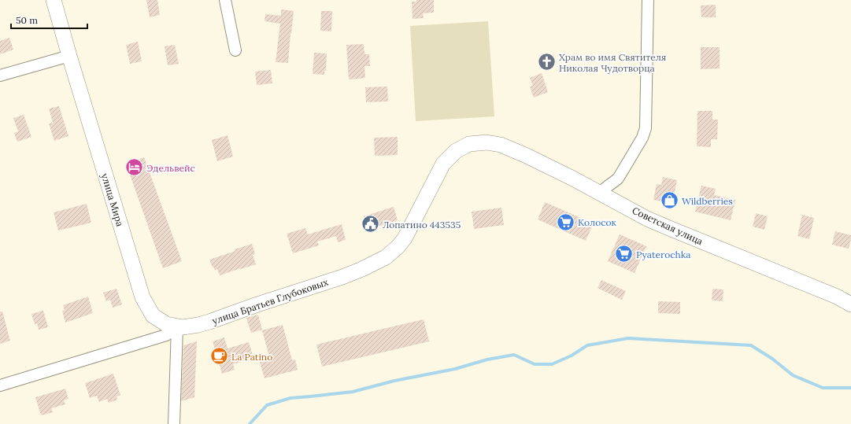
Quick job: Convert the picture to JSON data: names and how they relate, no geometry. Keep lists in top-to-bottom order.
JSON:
{
  "streets": {
    "street": ["улица Мира", "Советская улица", "улица Братьев Глубоковых"]
  },
  "crossings": [
    ["улица Мира", "улица Братьев Глубоковых"],
    ["Советская улица", "улица Братьев Глубоковых"]
  ],
  "places": {
    "church": ["Храм во имя Святителя Николая Чудотворца"],
    "hotel": ["Эдельвейс"],
    "shop": ["Wildberries"],
    "supermarket": ["Колосок", "Pyaterochka"],
    "public building": ["Лопатино 443535"],
    "cafe": ["La Patino"]
  },
  "scale_bar": "50 m"
}
